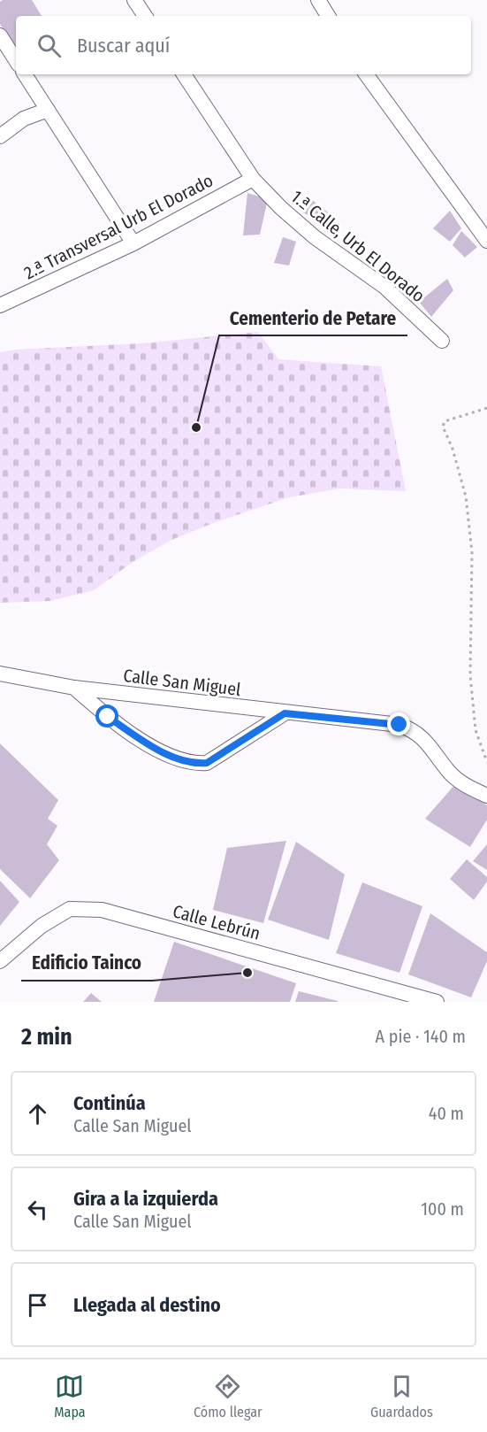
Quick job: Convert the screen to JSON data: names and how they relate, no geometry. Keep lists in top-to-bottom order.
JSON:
{
  "streets": {
    "street": [
      "2.ª Transversal Urb El Dorado",
      "1.ª Calle, Urb El Dorado",
      "Calle San Miguel",
      "Calle Lebrún"
    ]
  },
  "crossings": [
    ["2.ª Transversal Urb El Dorado", "1.ª Calle, Urb El Dorado"]
  ],
  "places": ["Cementerio de Petare", "Edificio Tainco"],
  "page": {
    "search": "Buscar aquí",
    "heading": ["2 min", "A pie · 140 m"],
    "list": [
      ["Continúa", "Calle San Miguel", "40 m"],
      ["Gira a la izquierda", "Calle San Miguel", "100 m"],
      "Llegada al destino"
    ],
    "nav": ["Mapa", "Cómo llegar", "Guardados"]
  }
}
